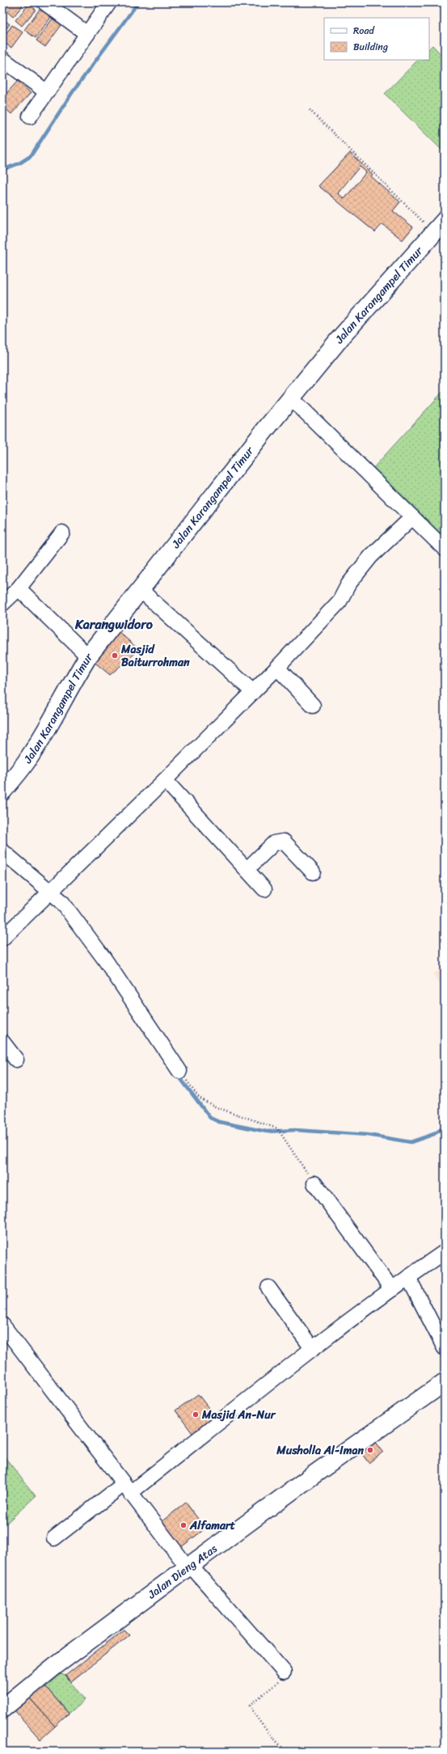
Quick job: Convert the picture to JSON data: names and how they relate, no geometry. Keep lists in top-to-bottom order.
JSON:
{
  "streets": {
    "street": ["Jalan Karangampel Timur", "Jalan Dieng Atas"]
  },
  "districts": ["Karangwidoro"],
  "places": [
    "Masjid Baiturrohman",
    "Masjid An-Nur",
    "Musholla Al-Iman",
    "Alfamart"
  ],
  "legend": ["Road", "Building"]
}
